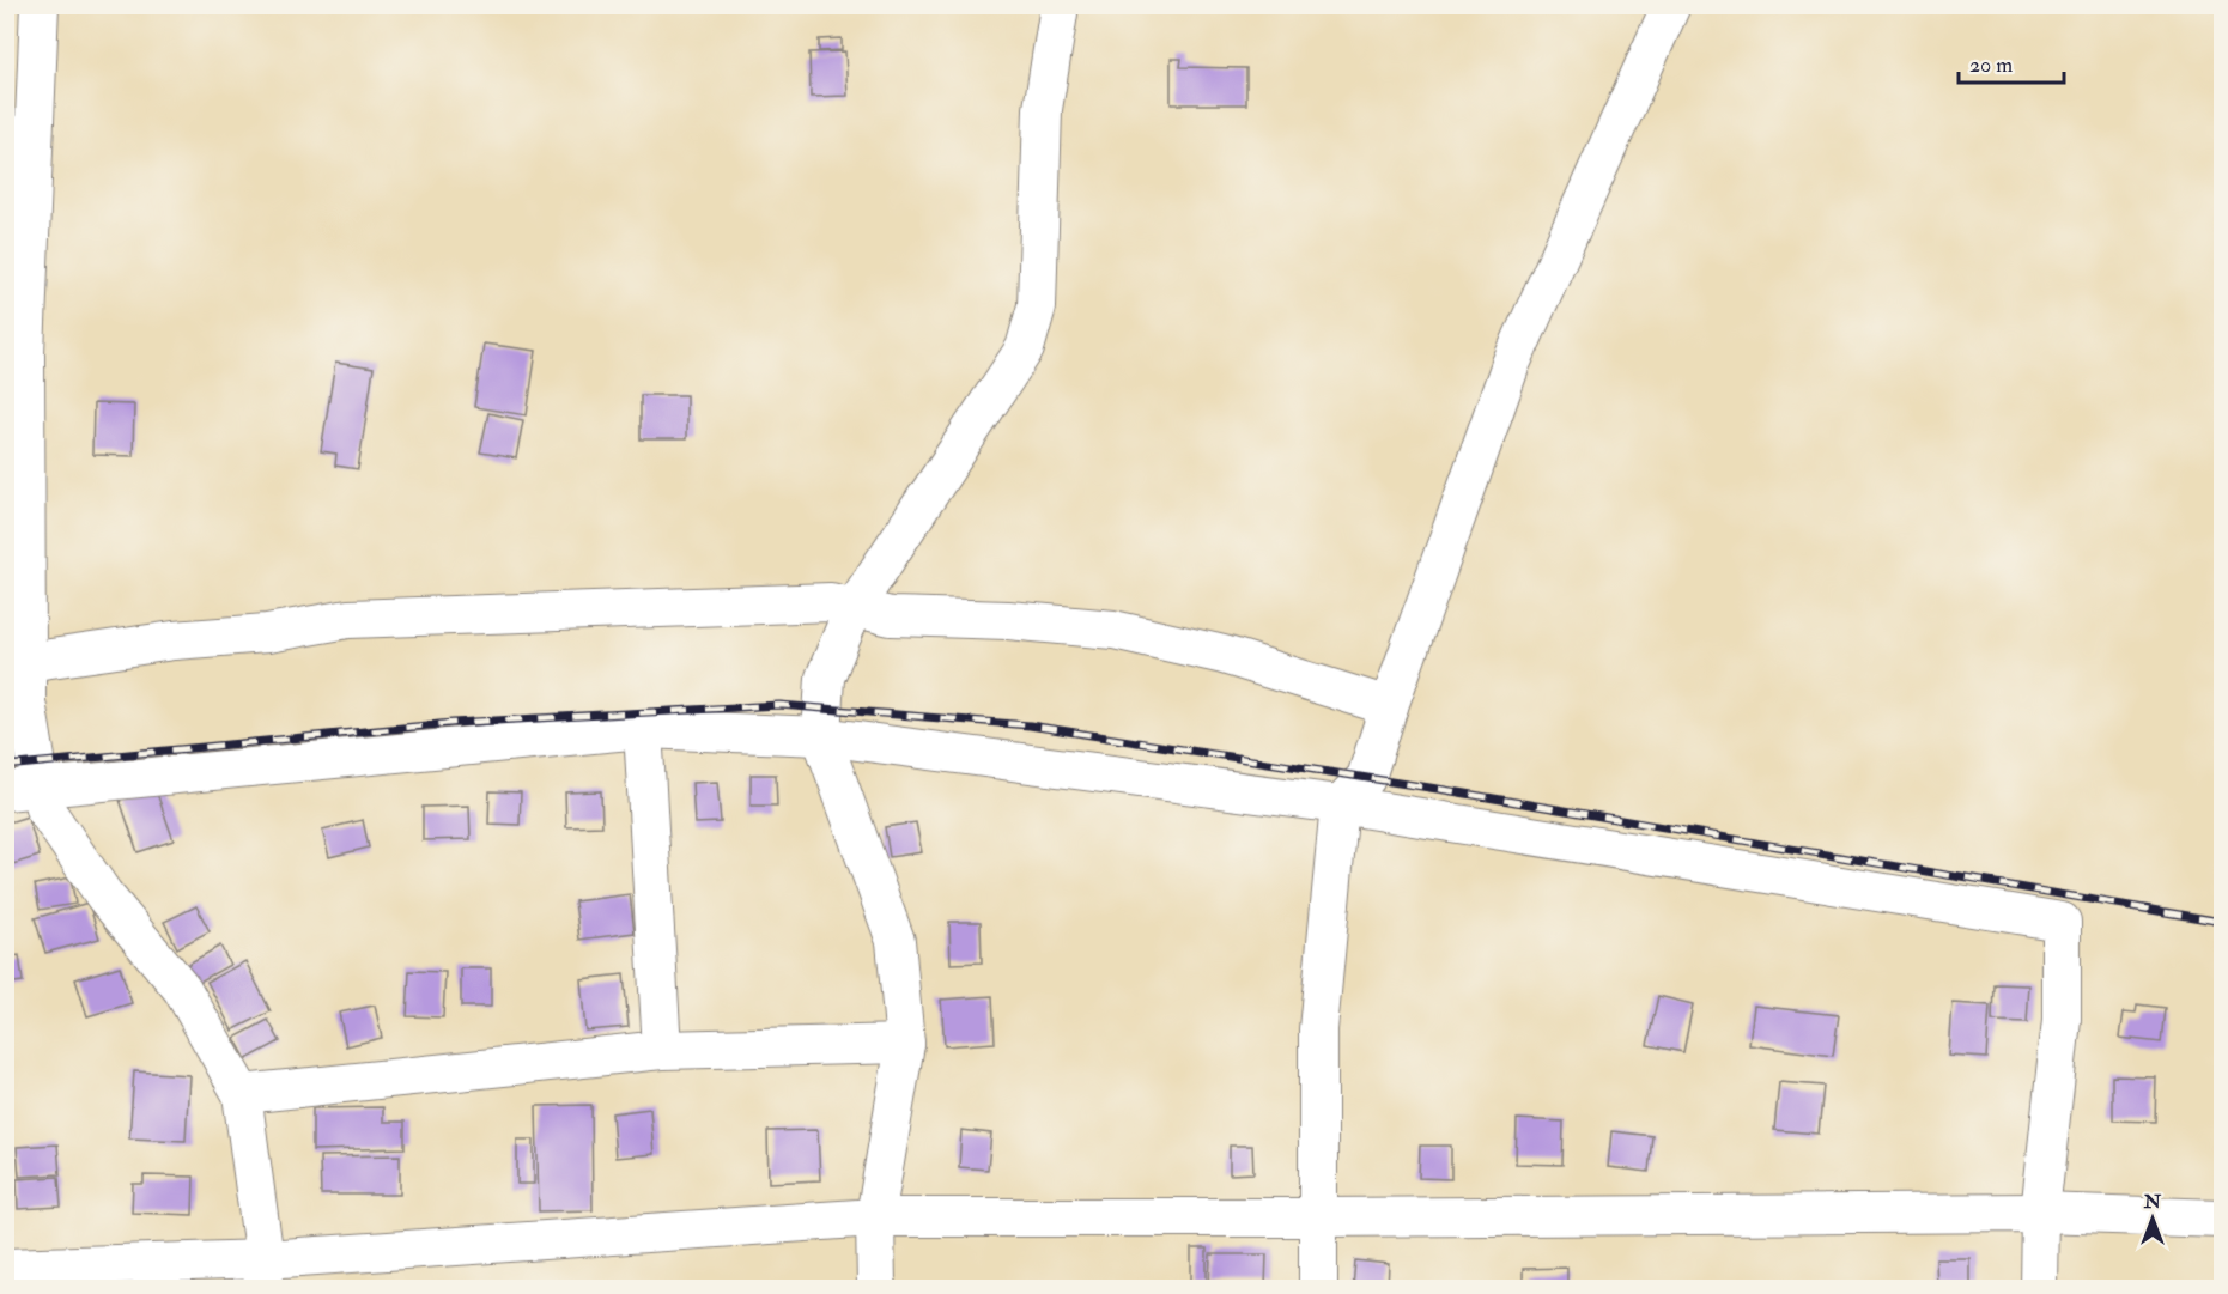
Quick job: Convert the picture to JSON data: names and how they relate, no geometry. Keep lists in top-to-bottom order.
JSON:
{
  "scale_bar": "20 m",
  "north": "top"
}
